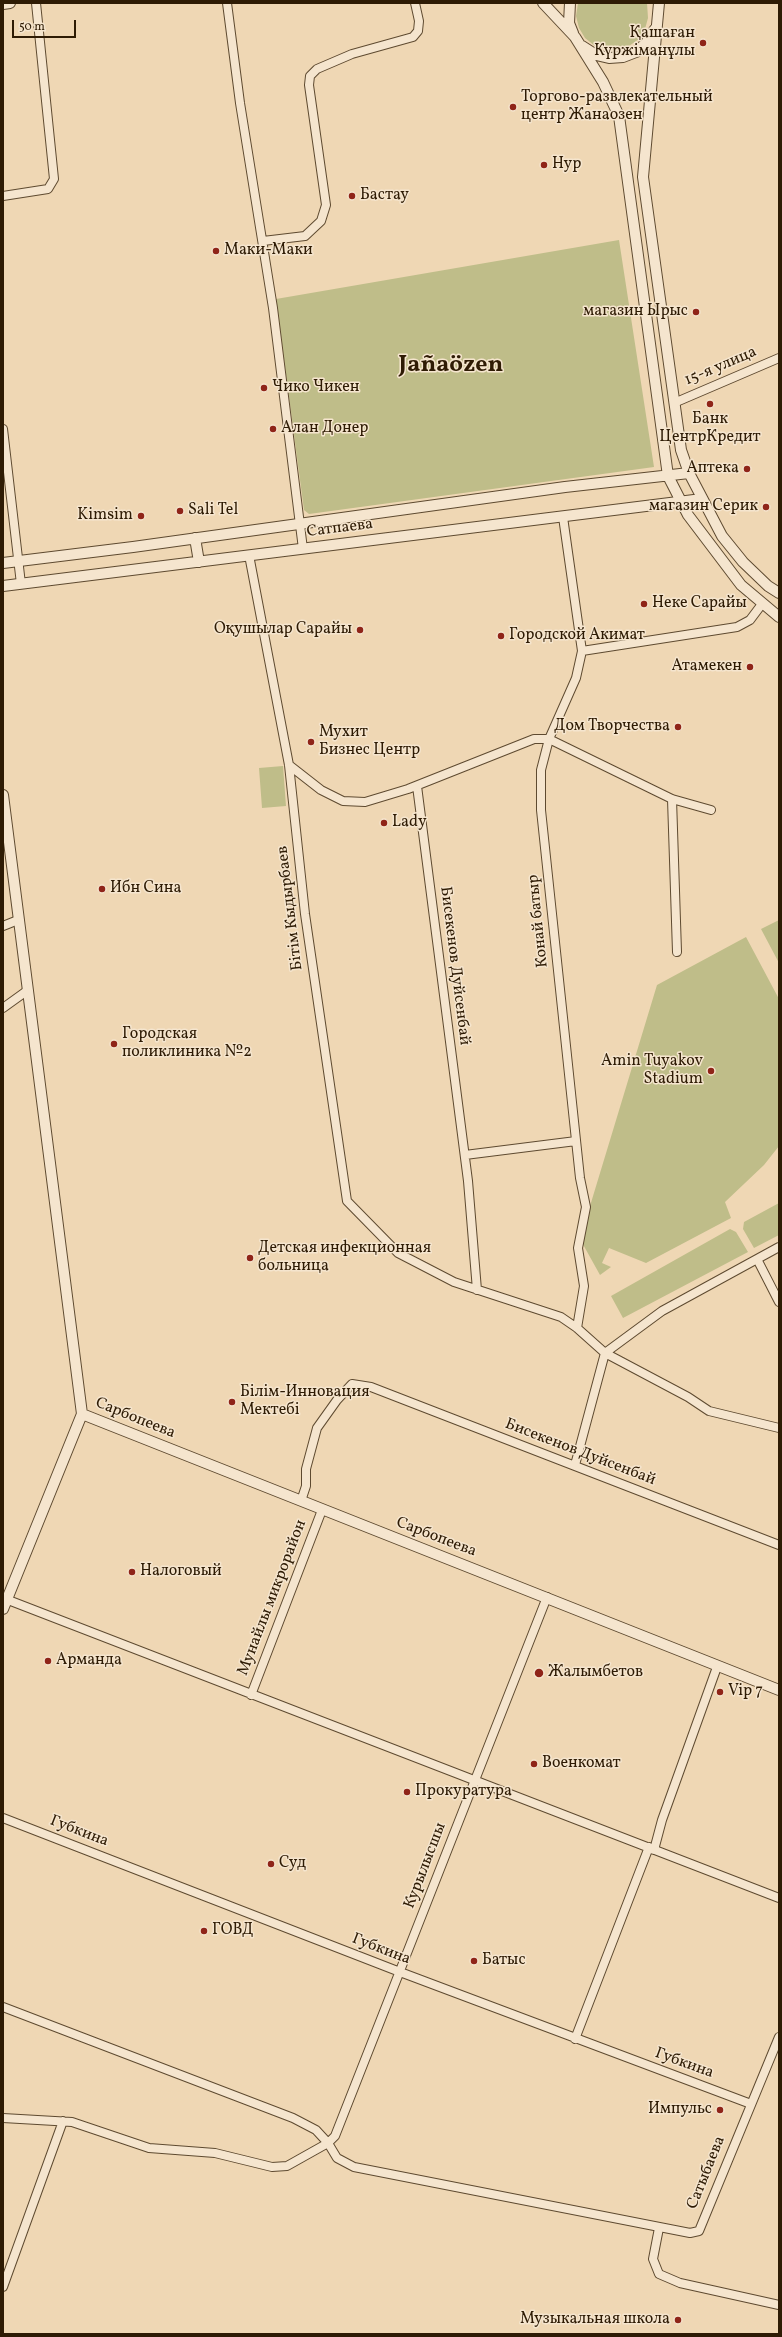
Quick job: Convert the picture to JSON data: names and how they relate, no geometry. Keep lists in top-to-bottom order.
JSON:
{
  "streets": {
    "street": [
      "15-я улица",
      "Сатпаева",
      "Бiтiм Кыдырбаев",
      "Конай батыр",
      "Бисекенов Дуйсенбай",
      "Сарбопеева",
      "Мунайлы микрорайон",
      "Губкина",
      "Курылысшы",
      "Сатыбаева"
    ]
  },
  "crossings": [
    ["Сатпаева", "Бiтiм Кыдырбаев"],
    ["Сатпаева", "Конай батыр"],
    ["Бiтiм Кыдырбаев", "Конай батыр"],
    ["Бiтiм Кыдырбаев", "Бисекенов Дуйсенбай"],
    ["Бисекенов Дуйсенбай", "Сарбопеева"],
    ["Сарбопеева", "Мунайлы микрорайон"],
    ["Сарбопеева", "Курылысшы"],
    ["Губкина", "Курылысшы"],
    ["Губкина", "Сатыбаева"]
  ],
  "districts": ["Jañaözen"],
  "places": [
    "Қашаған Күржіманұлы",
    "Торгово-развлекательный центр Жанаозен",
    "Нур",
    "Бастау",
    "Маки-Маки",
    "магазин Ырыс",
    "Чико Чикен",
    "Банк ЦентрКредит",
    "Алан Донер",
    "Аптека",
    "магазин Серик",
    "Sali Tel",
    "Kimsim",
    "Неке Сарайы",
    "Оқушылар Сарайы",
    "Городской Акимат",
    "Атамекен",
    "Дом Творчества",
    "Мухит Бизнес Центр",
    "Lady",
    "Ибн Сина",
    "Городская поликлиника №2",
    "Amin Tuyakov Stadium",
    "Детская инфекционная больница",
    "Білім-Инновация Мектебі",
    "Налоговый",
    "Арманда",
    "Жалымбетов",
    "Vip 7",
    "Военкомат",
    "Прокуратура",
    "Суд",
    "ГОВД",
    "Батыс",
    "Импульс",
    "Музыкальная школа"
  ],
  "scale_bar": "50 m"
}
